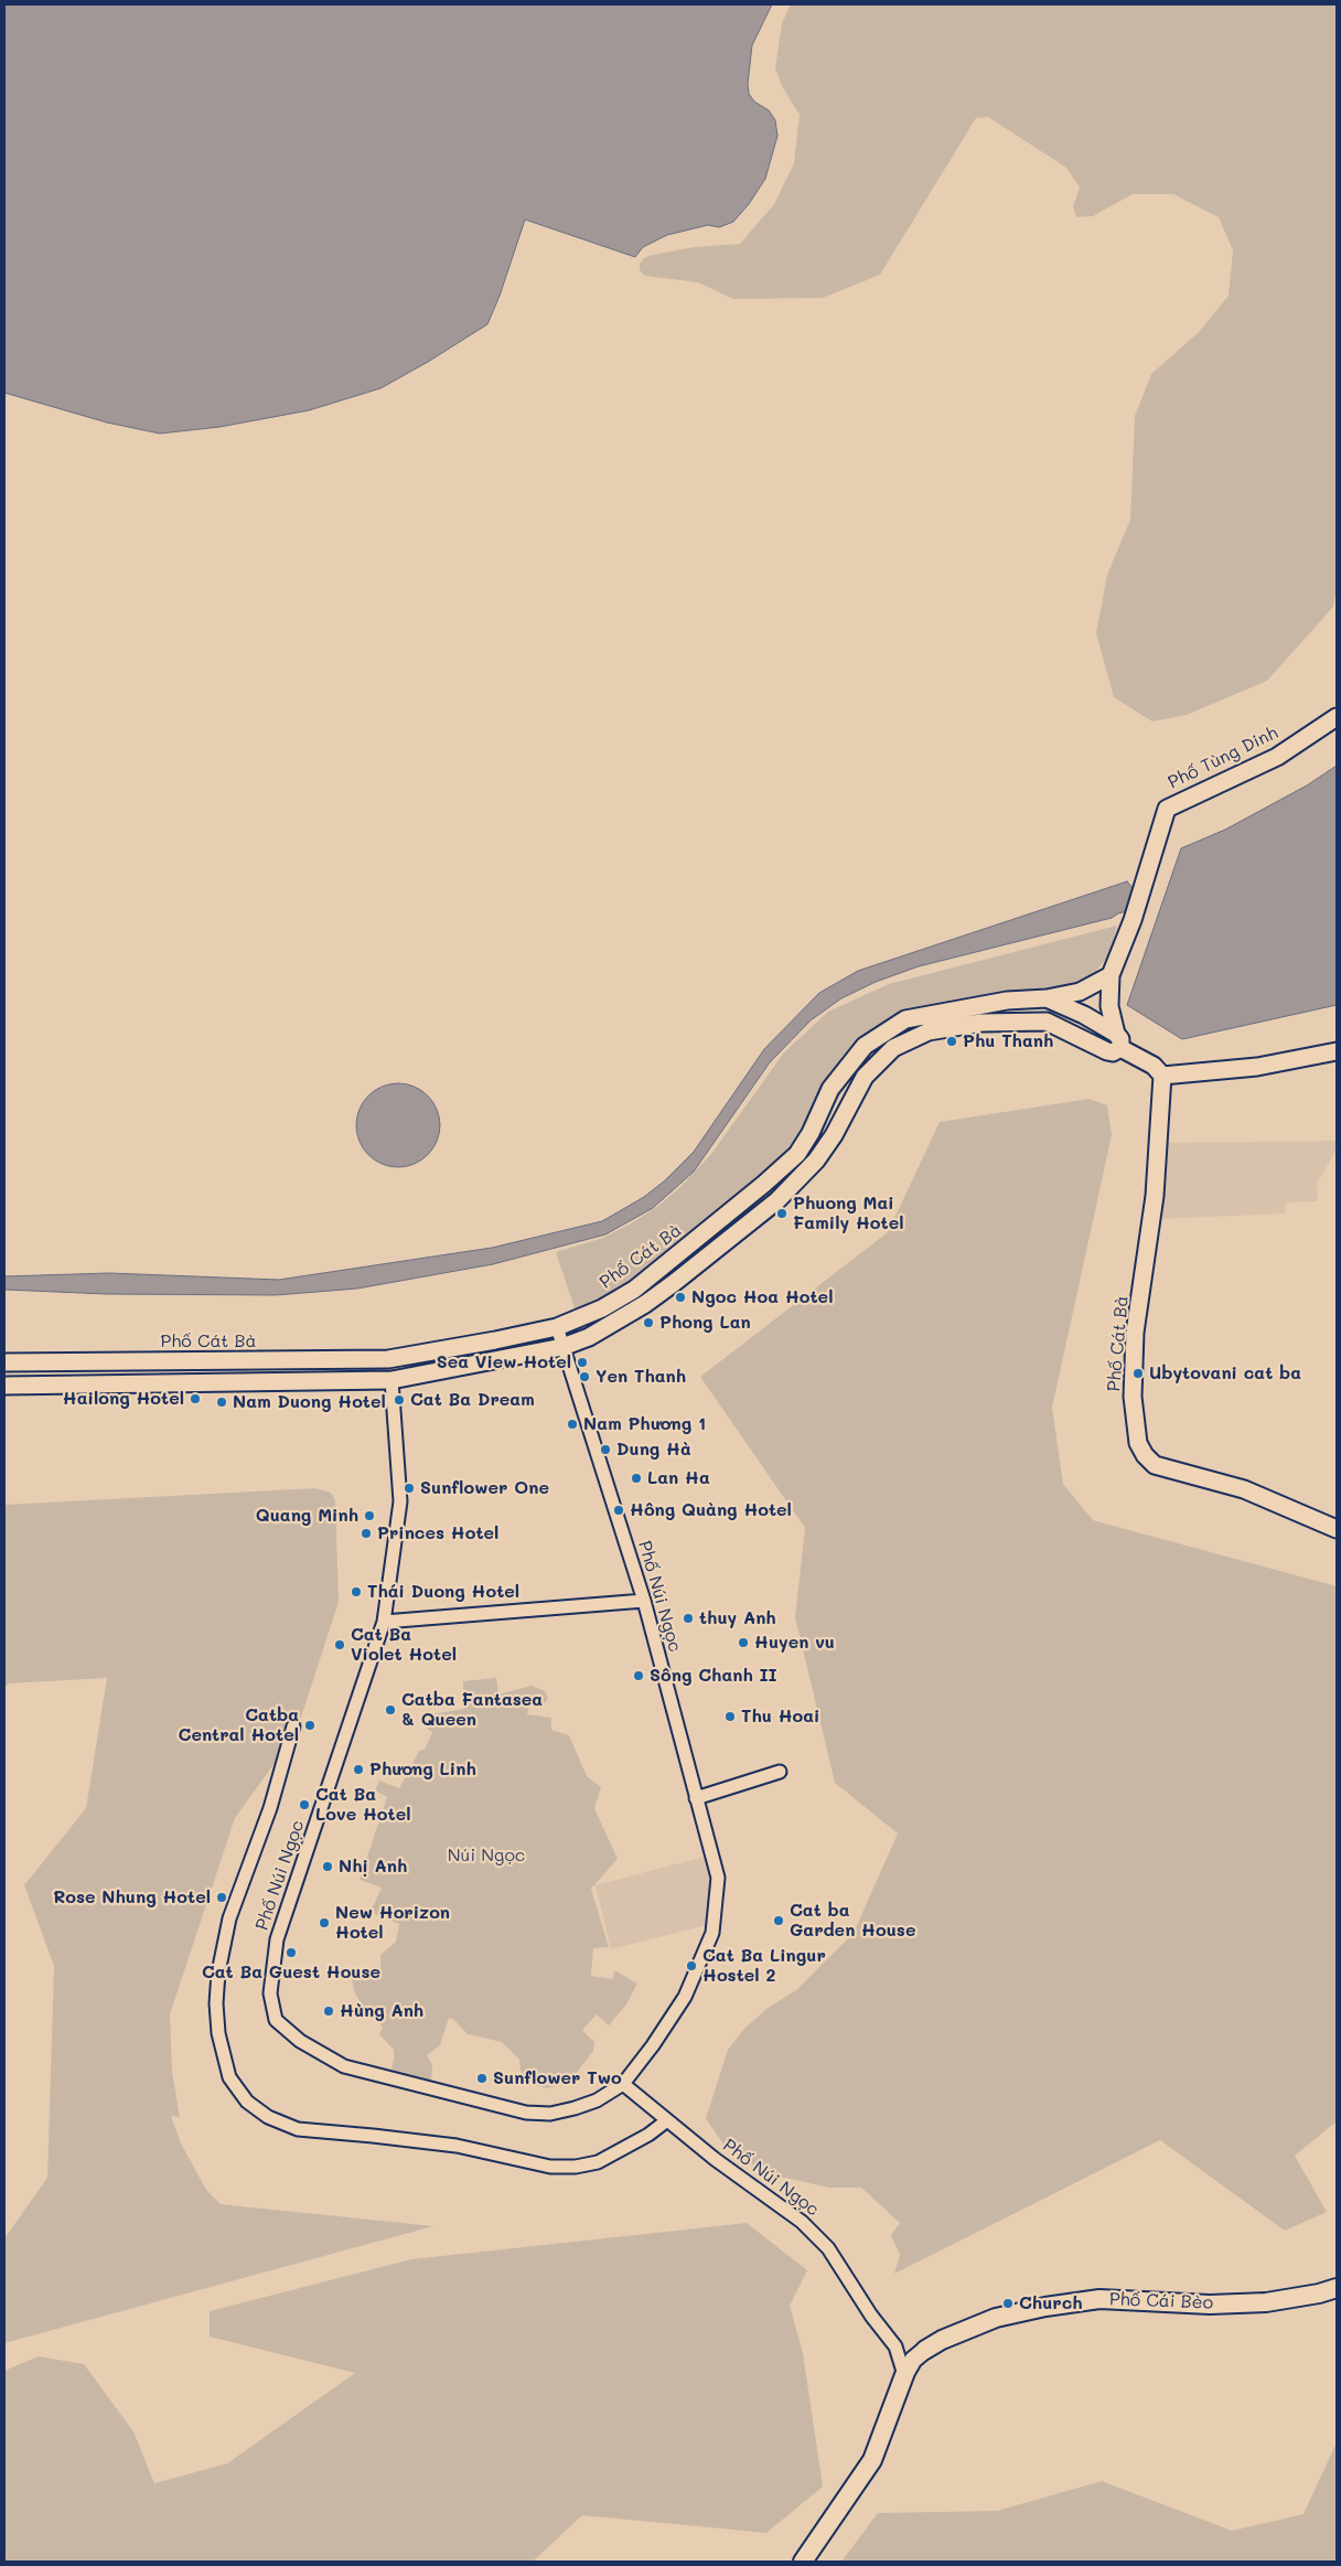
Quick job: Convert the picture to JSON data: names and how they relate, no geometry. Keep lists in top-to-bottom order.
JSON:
{
  "streets": {
    "main road": ["Phố Tùng Dinh", "Phố Cát Bà", "Phố Cái Bèo"],
    "street": ["Phố Núi Ngọc"]
  },
  "crossings": [
    ["Phố Tùng Dinh", "Phố Cát Bà"],
    ["Phố Cát Bà", "Phố Núi Ngọc"]
  ],
  "parks": ["Núi Ngọc"],
  "places": [
    "Phu Thanh",
    "Phuong Mai Family Hotel",
    "Ngoc Hoa Hotel",
    "Phong Lan",
    "Sea View Hotel",
    "Ubytovani cat ba",
    "Yen Thanh",
    "Hailong Hotel",
    "Cat Ba Dream",
    "Nam Duong Hotel",
    "Nam Phương 1",
    "Dung Hà",
    "Lan Ha",
    "Sunflower One",
    "Hông Quàng Hotel",
    "Quang Minh",
    "Princes Hotel",
    "Thái Duong Hotel",
    "thuy Anh",
    "Huyen vu",
    "Cat Ba Violet Hotel",
    "Sông Chanh II",
    "Catba Fantasea & Queen",
    "Thu Hoai",
    "Catba Central Hotel",
    "Phương Linh",
    "Cat Ba Love Hotel",
    "Nhị Anh",
    "Rose Nhung Hotel",
    "Cat ba Garden House",
    "New Horizon Hotel",
    "Cat Ba Guest House",
    "Cat Ba Lingur Hostel 2",
    "Hùng Anh",
    "Sunflower Two",
    "Church"
  ]
}
